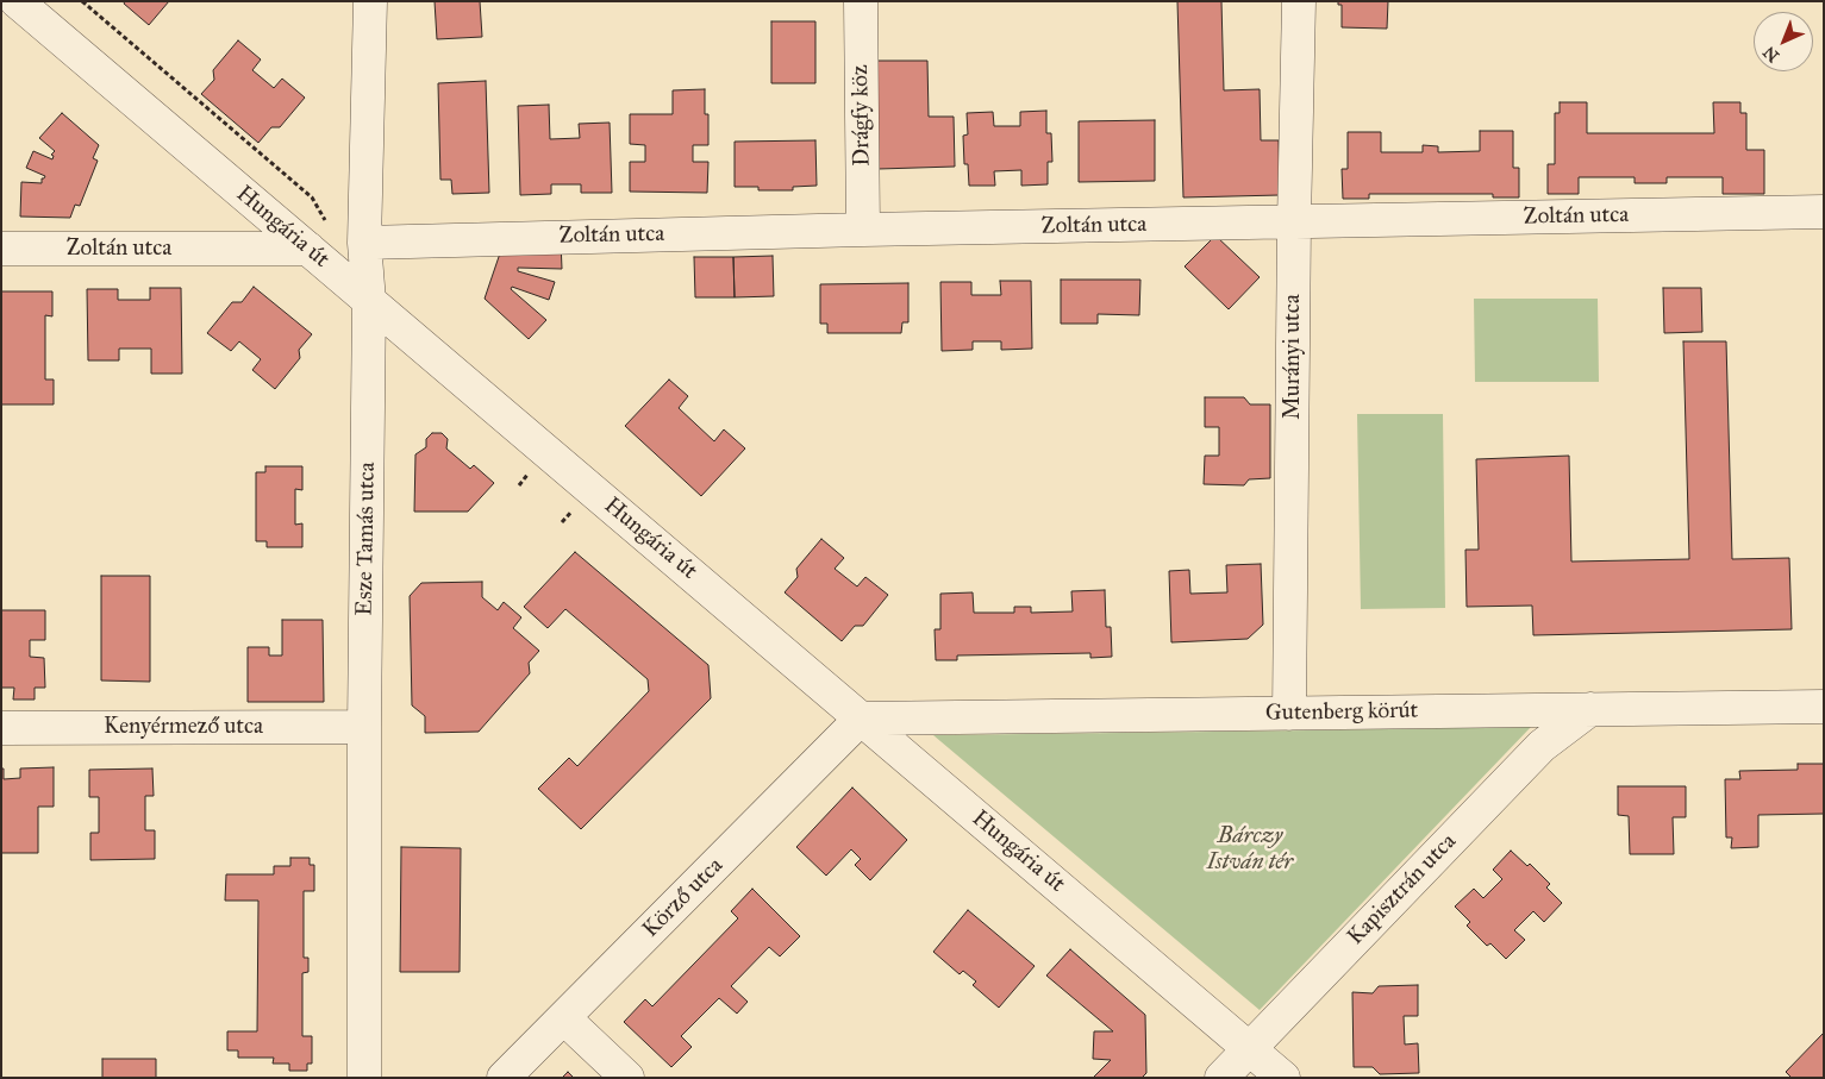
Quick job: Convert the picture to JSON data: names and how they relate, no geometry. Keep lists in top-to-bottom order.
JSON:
{
  "streets": {
    "street": [
      "Drágfy köz",
      "Zoltán utca",
      "Hungária út",
      "Murányi utca",
      "Esze Tamás utca",
      "Gutenberg körút",
      "Kenyérmező utca",
      "Kapisztrán utca",
      "Körző utca"
    ]
  },
  "crossings": [
    ["Drágfy köz", "Zoltán utca"],
    ["Zoltán utca", "Hungária út"],
    ["Zoltán utca", "Murányi utca"],
    ["Zoltán utca", "Esze Tamás utca"],
    ["Hungária út", "Esze Tamás utca"],
    ["Hungária út", "Gutenberg körút"],
    ["Hungária út", "Kapisztrán utca"],
    ["Hungária út", "Körző utca"],
    ["Murányi utca", "Gutenberg körút"],
    ["Esze Tamás utca", "Kenyérmező utca"],
    ["Gutenberg körút", "Kapisztrán utca"],
    ["Gutenberg körút", "Körző utca"]
  ],
  "parks": ["Bárczy István tér"],
  "north": "bottom left"
}
